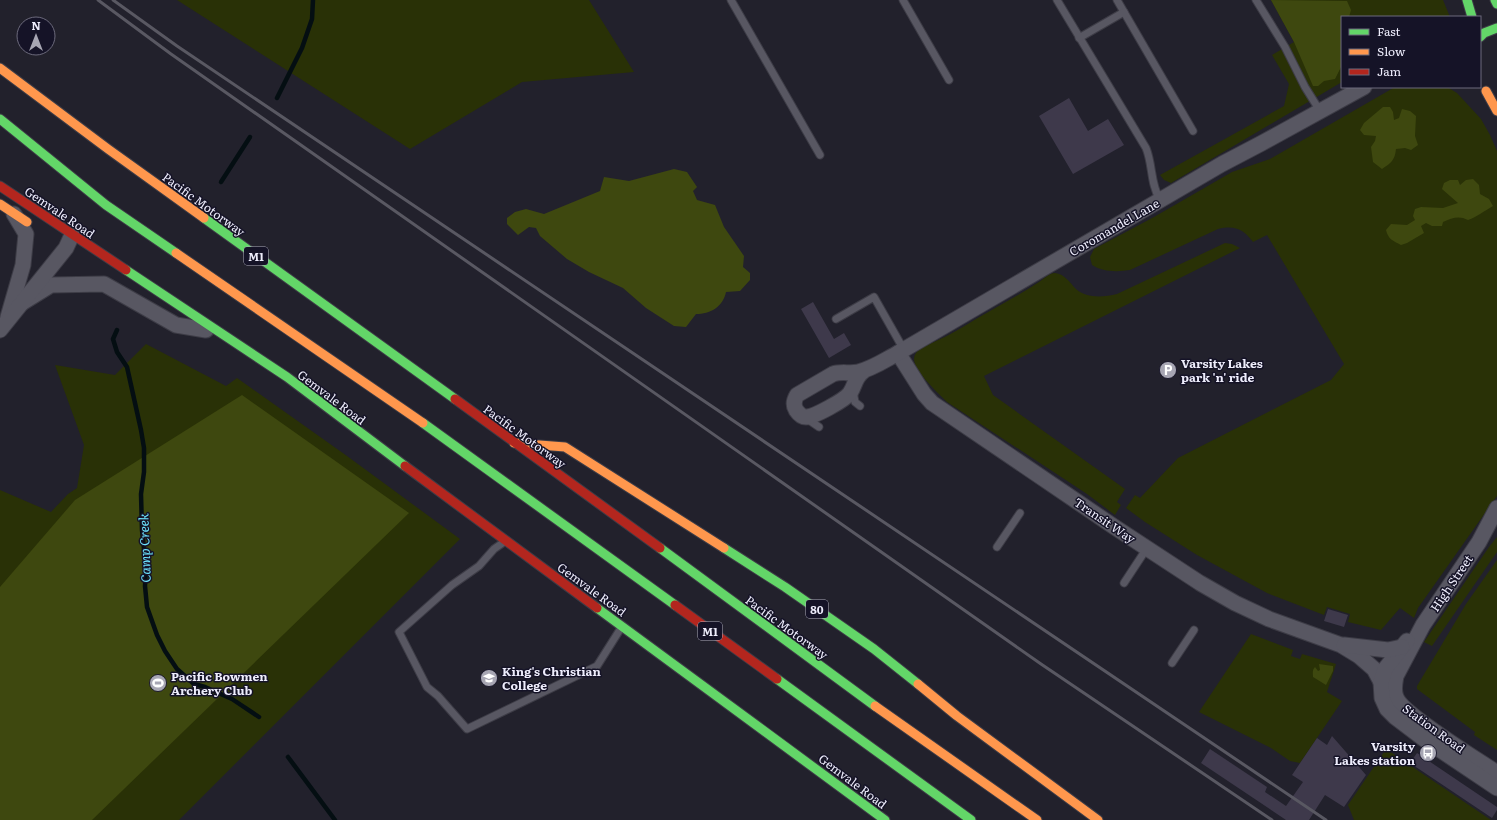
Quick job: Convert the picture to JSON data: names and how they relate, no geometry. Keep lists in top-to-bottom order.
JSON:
{
  "streets": {
    "main road": [
      "Pacific Motorway",
      "Gemvale Road",
      "M1",
      "80"
    ],
    "street": [
      "Coromandel Lane",
      "Transit Way",
      "High Street",
      "Station Road"
    ]
  },
  "crossings": [
    ["Pacific Motorway", "80"],
    ["Coromandel Lane", "Transit Way"],
    ["Transit Way", "Station Road"],
    ["High Street", "Station Road"]
  ],
  "water": ["Camp Creek"],
  "places": {
    "parking": ["Varsity Lakes park 'n' ride"],
    "school or university": ["King's Christian College"],
    "sports": ["Pacific Bowmen Archery Club"],
    "bus stop": ["Varsity Lakes station"]
  },
  "legend": ["Fast", "Slow", "Jam"],
  "north": "top"
}
